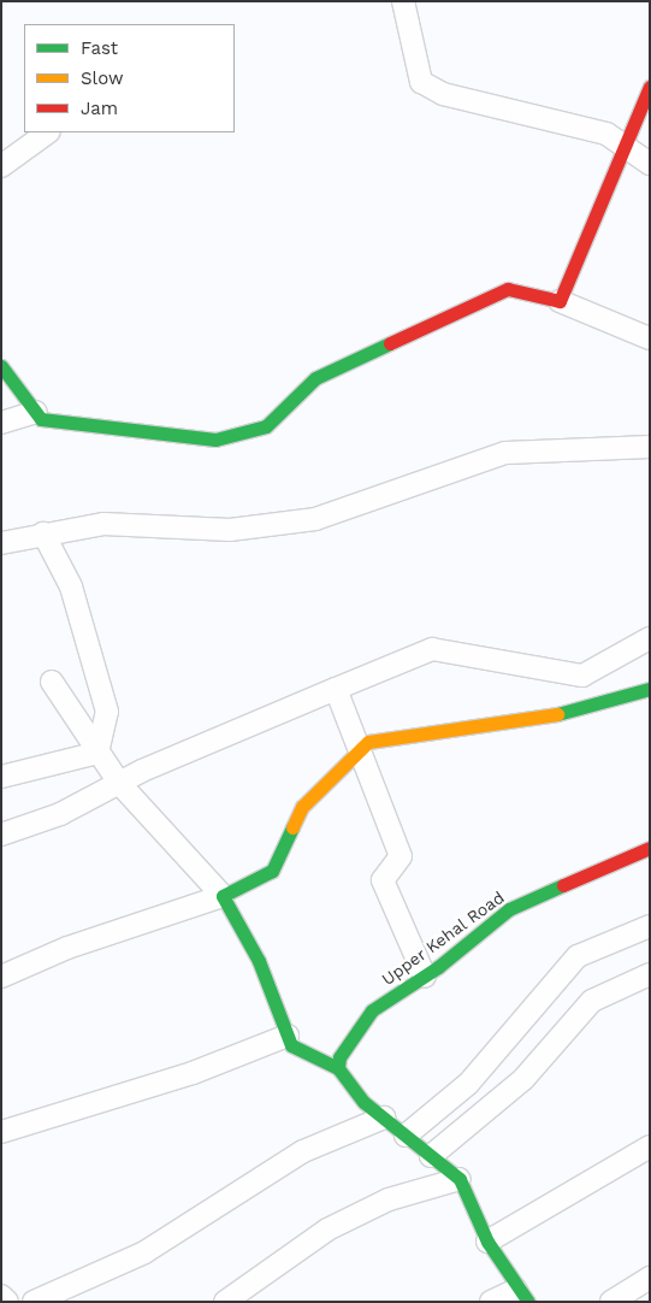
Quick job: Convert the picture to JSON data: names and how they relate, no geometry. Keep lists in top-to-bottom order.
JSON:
{
  "streets": {
    "street": ["Upper Kehal Road"]
  },
  "legend": ["Fast", "Slow", "Jam"]
}
